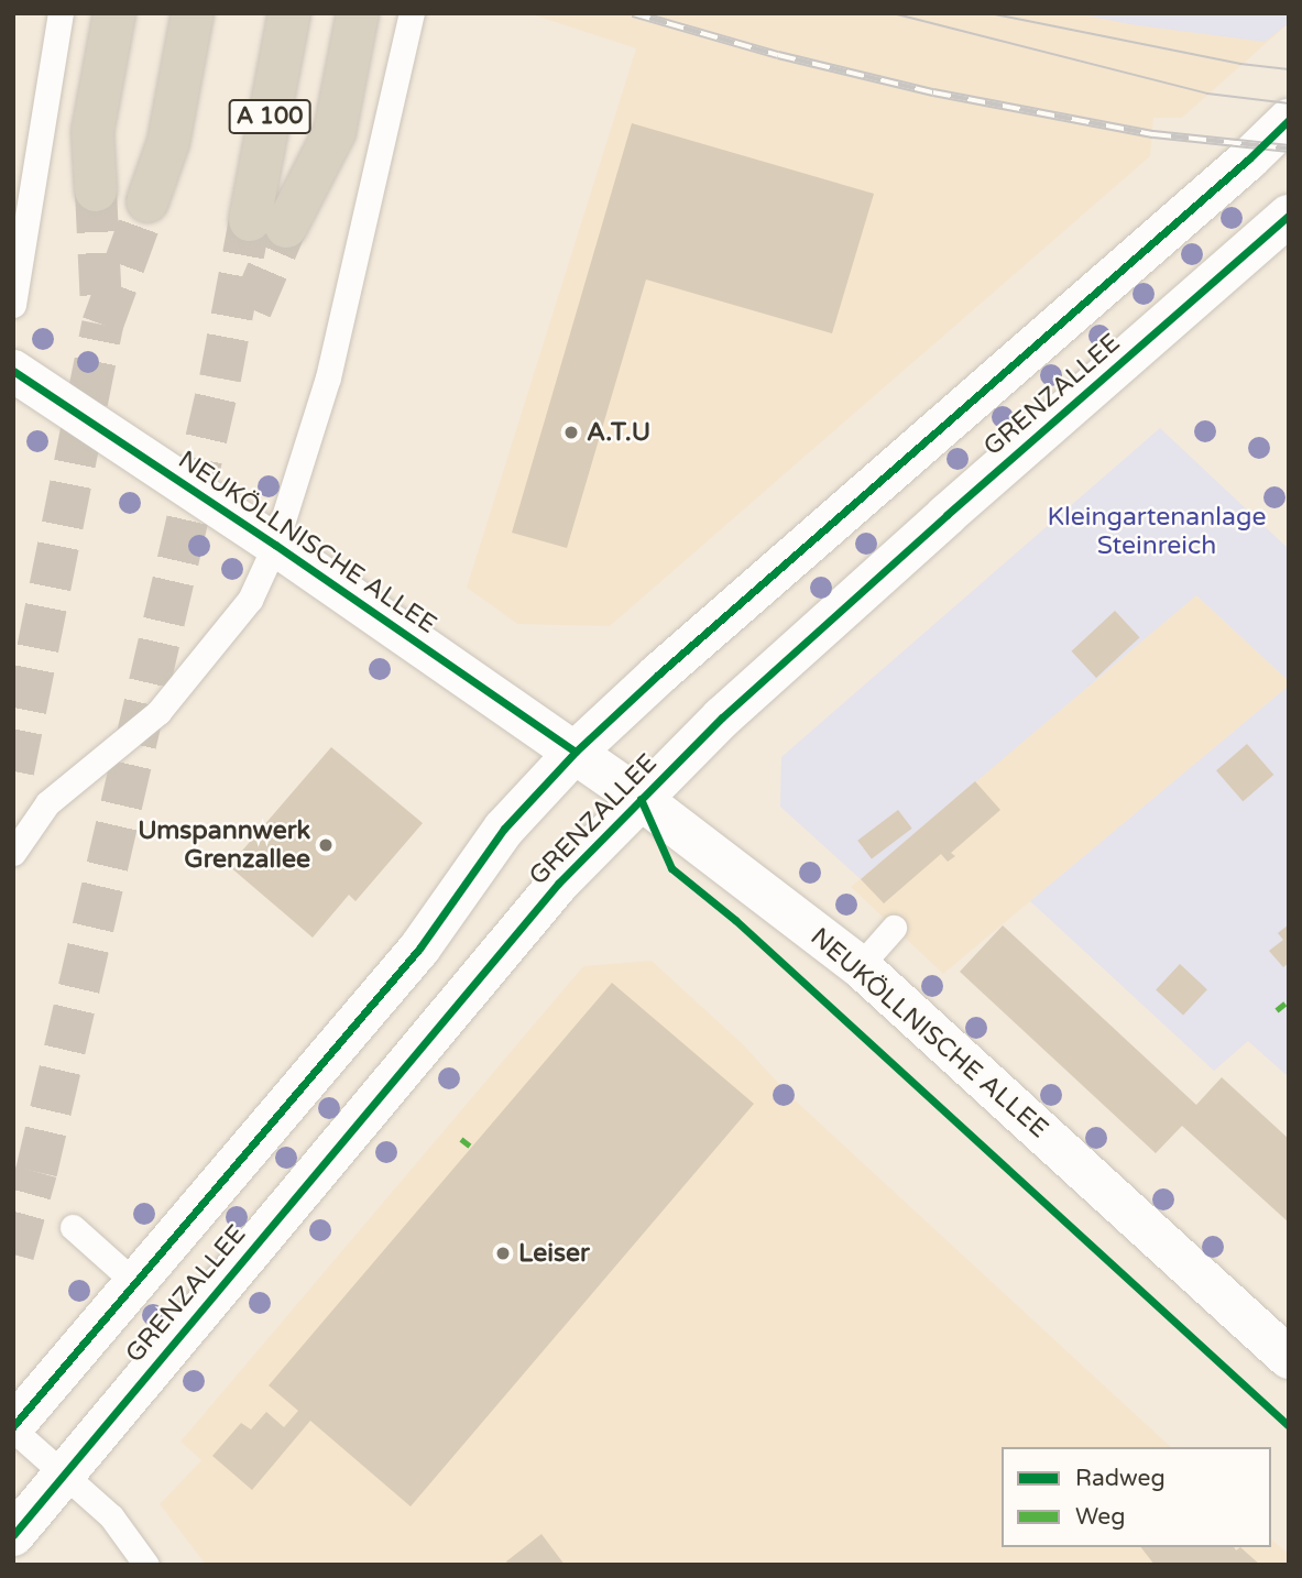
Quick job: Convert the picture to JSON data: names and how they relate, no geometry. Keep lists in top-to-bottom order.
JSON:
{
  "streets": {
    "highway": ["A 100"],
    "main road": ["GRENZALLEE", "NEUKÖLLNISCHE ALLEE"]
  },
  "crossings": [
    ["GRENZALLEE", "NEUKÖLLNISCHE ALLEE"]
  ],
  "parks": ["Kleingartenanlage Steinreich"],
  "places": ["A.T.U", "Umspannwerk Grenzallee", "Leiser"],
  "legend": ["Radweg", "Weg"]
}
